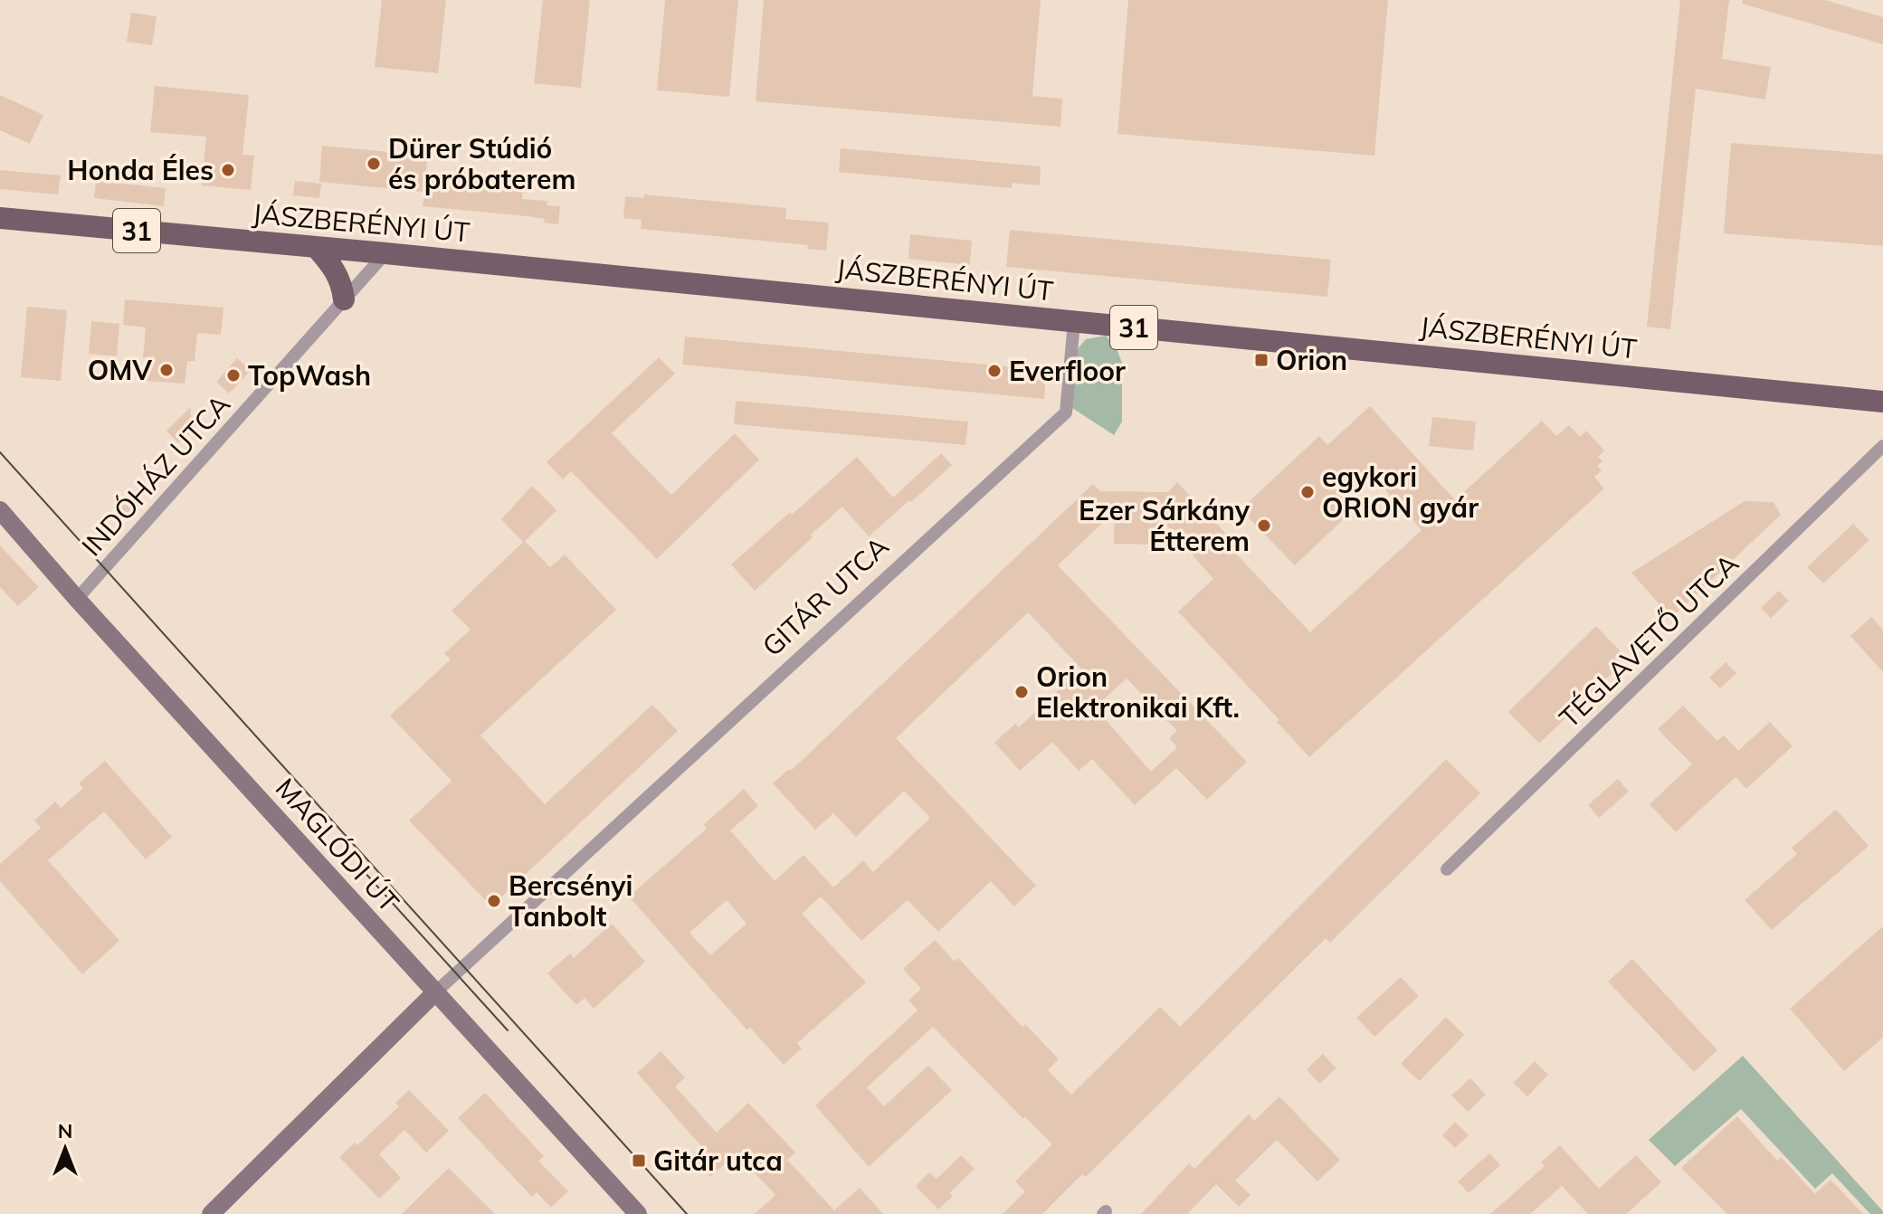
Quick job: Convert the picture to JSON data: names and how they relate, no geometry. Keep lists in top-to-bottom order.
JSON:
{
  "streets": {
    "main road": ["JÁSZBERÉNYI ÚT", "31"],
    "street": [
      "INDÓHÁZ UTCA",
      "GITÁR UTCA",
      "TÉGLAVETŐ UTCA",
      "MAGLÓDI ÚT"
    ]
  },
  "crossings": [
    ["JÁSZBERÉNYI ÚT", "INDÓHÁZ UTCA"],
    ["JÁSZBERÉNYI ÚT", "GITÁR UTCA"],
    ["INDÓHÁZ UTCA", "MAGLÓDI ÚT"],
    ["GITÁR UTCA", "MAGLÓDI ÚT"]
  ],
  "places": {
    "other": [
      "Dürer Stúdió és próbaterem",
      "Honda Éles",
      "OMV",
      "Everfloor",
      "TopWash",
      "egykori ORION gyár",
      "Ezer Sárkány Étterem",
      "Orion Elektronikai Kft.",
      "Bercsényi Tanbolt"
    ],
    "transit": ["Orion", "Gitár utca"]
  },
  "north": "top"
}
